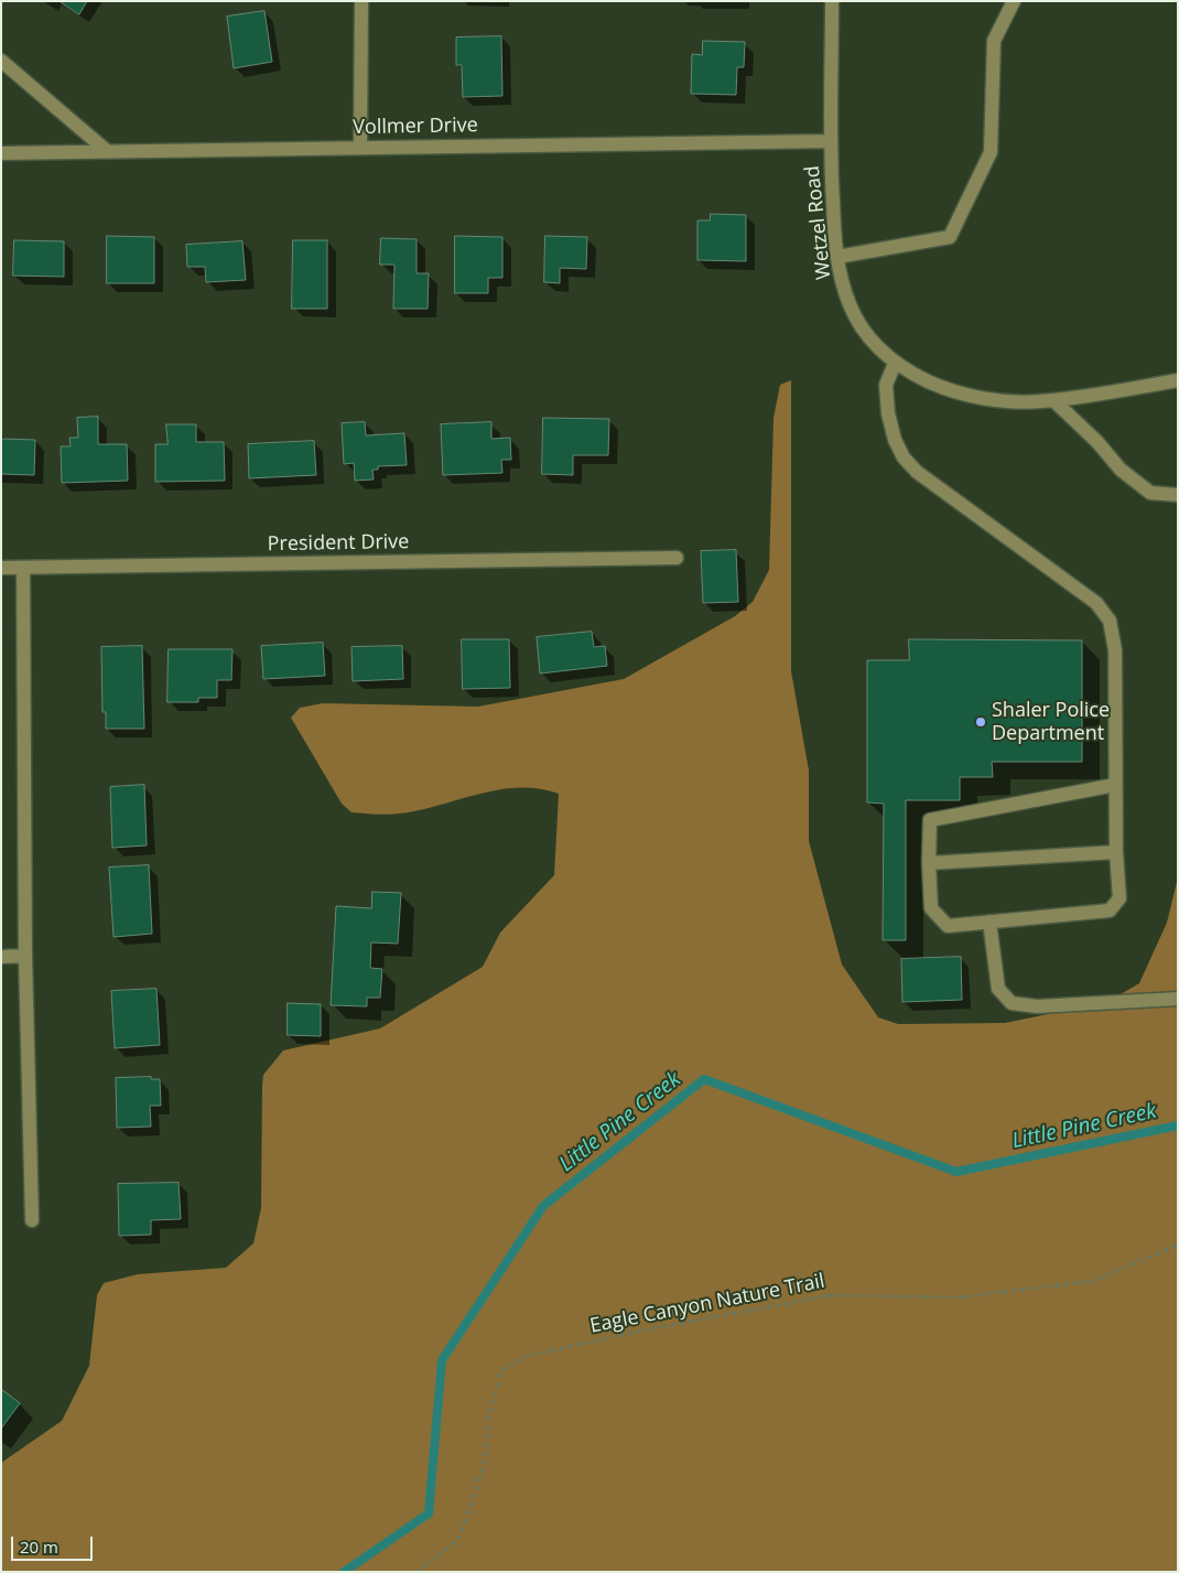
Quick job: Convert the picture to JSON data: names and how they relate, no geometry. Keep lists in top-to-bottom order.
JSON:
{
  "streets": {
    "street": ["Vollmer Drive", "Wetzel Road", "President Drive"],
    "path": ["Eagle Canyon Nature Trail"]
  },
  "crossings": [
    ["Vollmer Drive", "Wetzel Road"]
  ],
  "water": ["Little Pine Creek"],
  "places": ["Shaler Police Department"],
  "scale_bar": "20 m"
}
